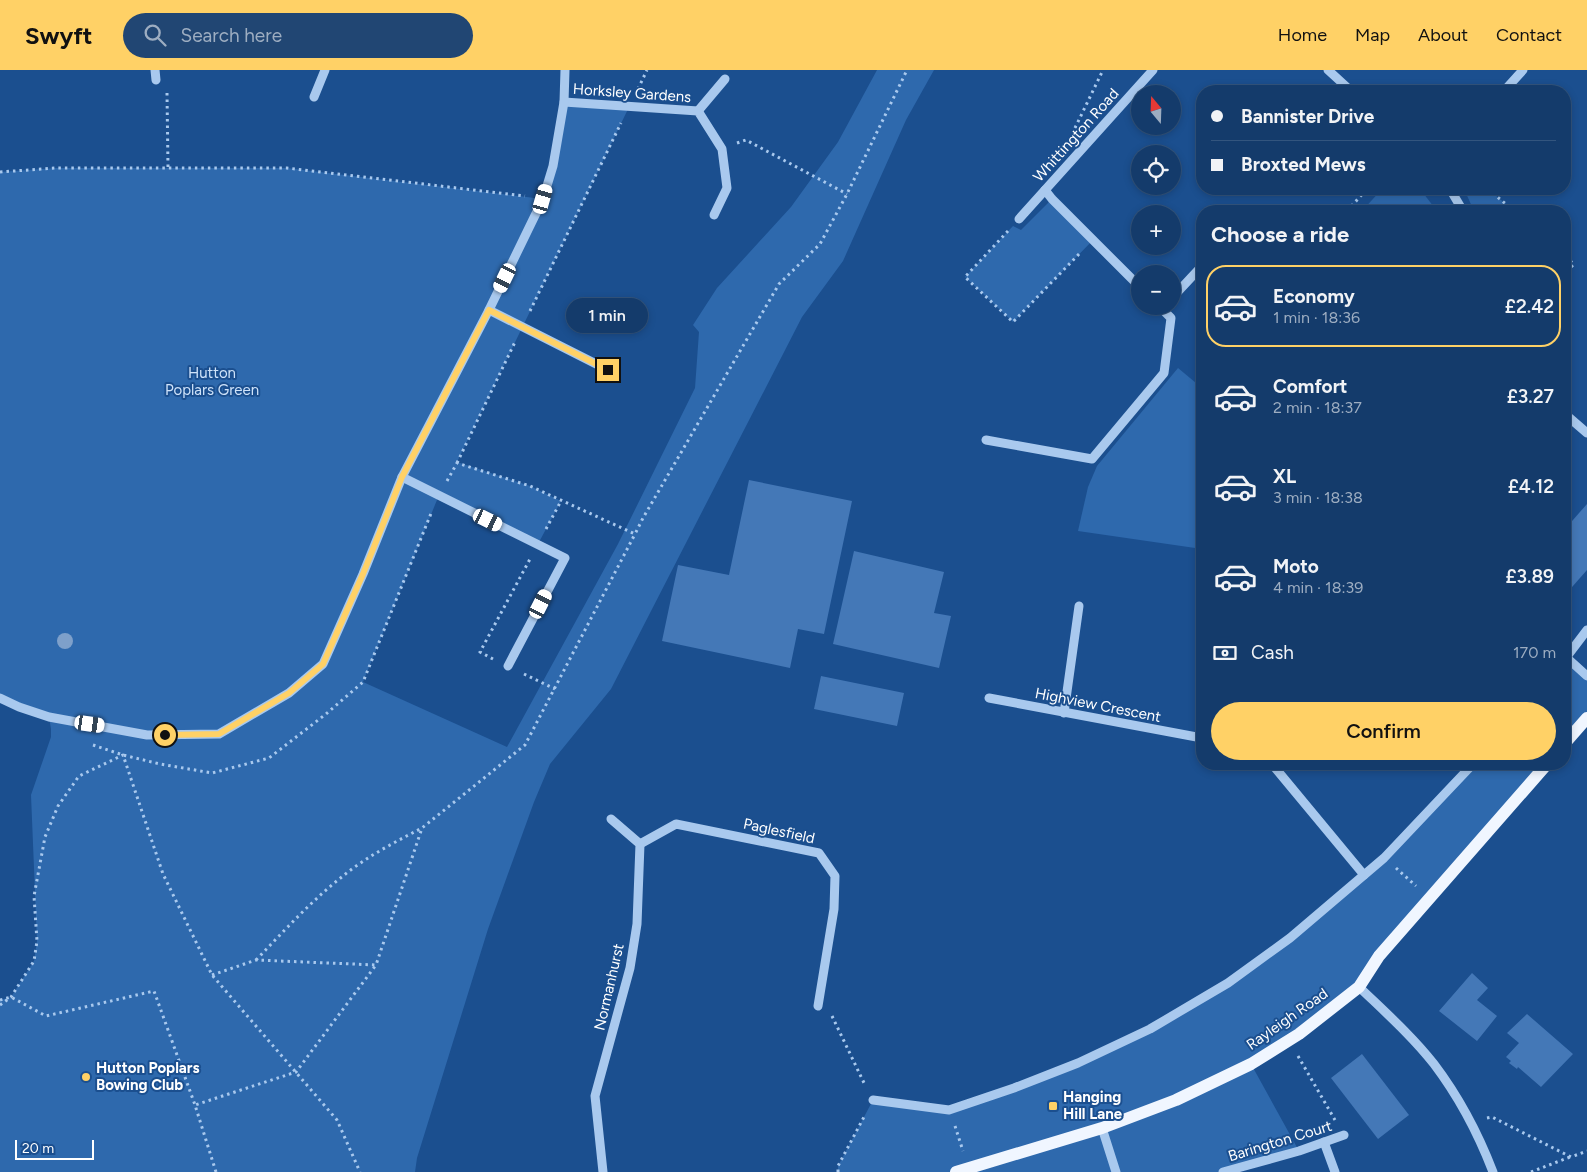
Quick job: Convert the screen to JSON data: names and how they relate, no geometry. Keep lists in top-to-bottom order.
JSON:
{
  "streets": {
    "main road": ["Rayleigh Road"],
    "street": [
      "Horksley Gardens",
      "Whittington Road",
      "Highview Crescent",
      "Paglesfield",
      "Normanhurst",
      "Barington Court"
    ]
  },
  "crossings": [
    ["Paglesfield", "Normanhurst"]
  ],
  "parks": ["Hutton Poplars Green"],
  "places": {
    "other": ["Hutton Poplars Bowing Club"],
    "transit": ["Hanging Hill Lane"]
  },
  "scale_bar": "20 m",
  "north": "top",
  "page": {
    "header": "Swyft",
    "search": "Search here",
    "nav": [
      "Home",
      "Map",
      "About",
      "Contact"
    ],
    "map_buttons": ["+", "−"],
    "banner": ["Bannister Drive", "Broxted Mews"],
    "heading": "Choose a ride",
    "list": [
      {
        "name": "Economy",
        "note": "1 min · 18:36",
        "value": "£2.42"
      },
      {
        "name": "Comfort",
        "note": "2 min · 18:37",
        "value": "£3.27"
      },
      {
        "name": "XL",
        "note": "3 min · 18:38",
        "value": "£4.12"
      },
      {
        "name": "Moto",
        "note": "4 min · 18:39",
        "value": "£3.89"
      }
    ],
    "bubble": "1 min",
    "pay": ["Cash", "170 m"],
    "buttons": "Confirm",
    "scale": "20 m"
  }
}
